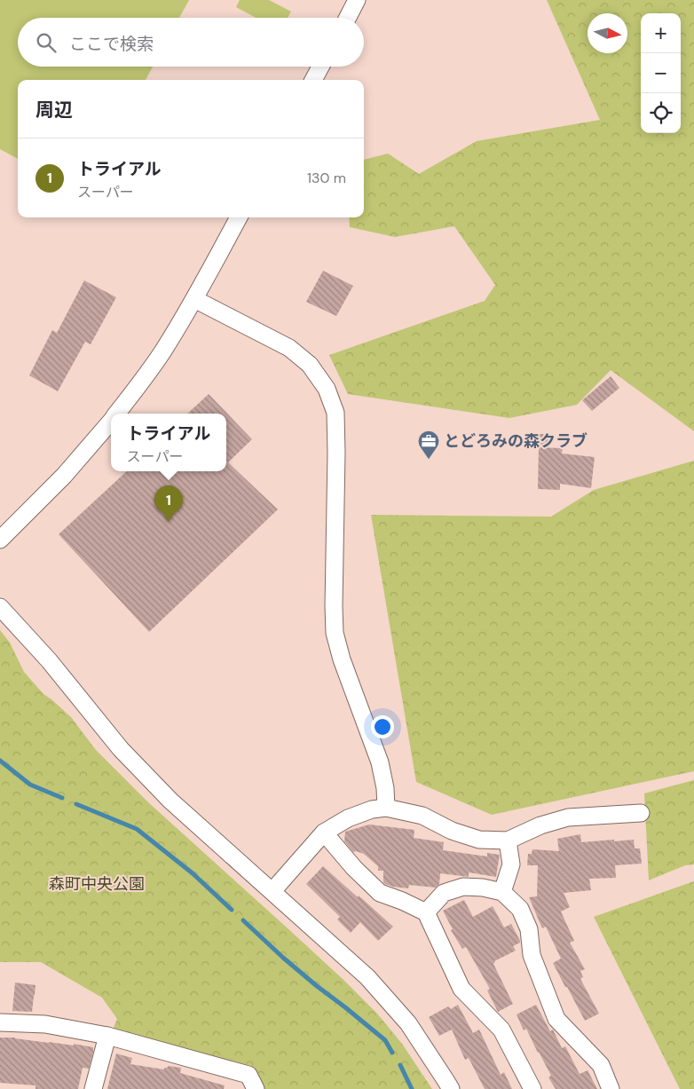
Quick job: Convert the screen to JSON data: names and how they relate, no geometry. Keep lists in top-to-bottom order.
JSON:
{
  "parks": ["森町中央公園"],
  "places": {
    "office": ["とどろみの森クラブ"]
  },
  "north": "right",
  "page": {
    "map_buttons": ["+", "−"],
    "search": "ここで検索",
    "heading": "周辺",
    "list": [
      {
        "mark": "1",
        "name": "トライアル",
        "note": "スーパー",
        "value": "130 m"
      }
    ],
    "popup": ["トライアル", "スーパー"],
    "pins": "1"
  }
}
